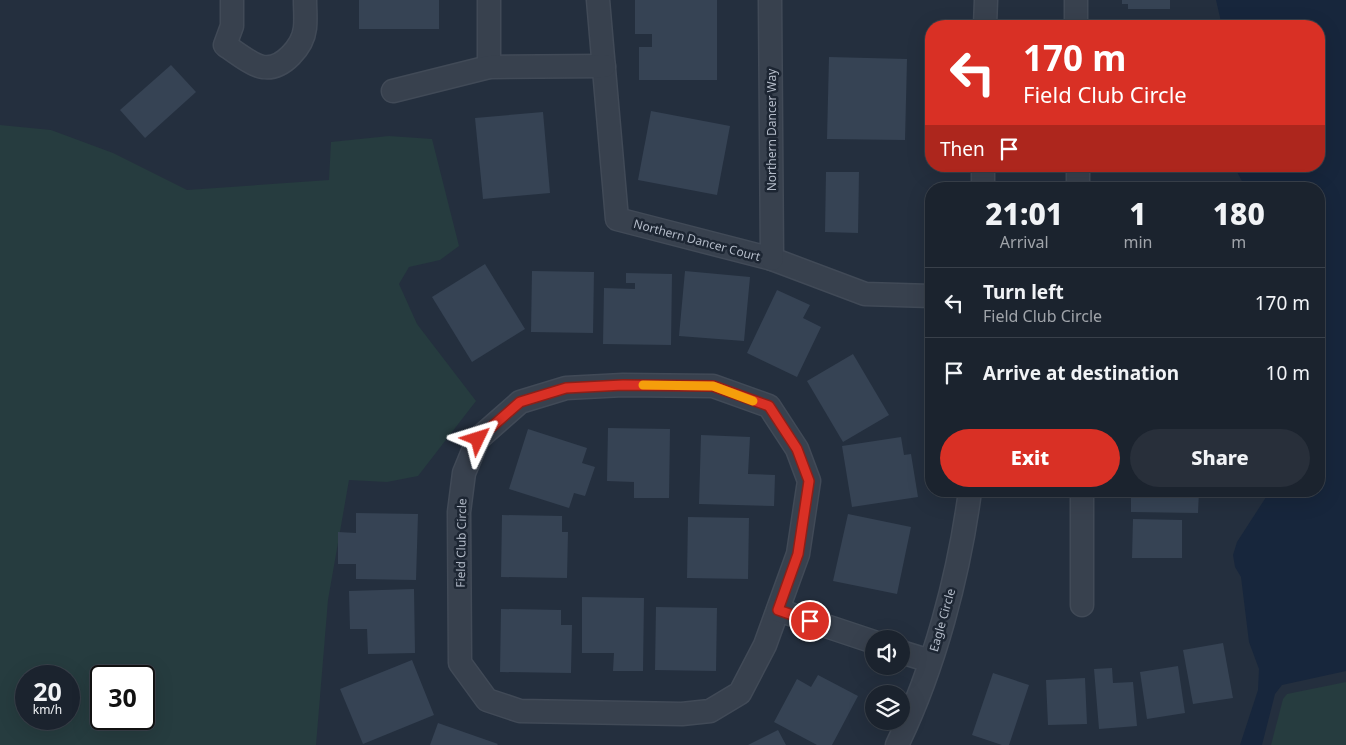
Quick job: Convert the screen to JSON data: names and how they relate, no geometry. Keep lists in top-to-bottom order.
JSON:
{
  "streets": {
    "street": [
      "Northern Dancer Way",
      "Northern Dancer Court",
      "Field Club Circle",
      "Eagle Circle"
    ]
  },
  "crossings": [
    ["Northern Dancer Way", "Northern Dancer Court"]
  ],
  "page": {
    "turn": ["170 m", "Field Club Circle"],
    "then": "Then",
    "eta": [
      "21:01",
      "Arrival",
      "1",
      "min",
      "180",
      "m"
    ],
    "list": [
      {
        "name": "Turn left",
        "note": "Field Club Circle",
        "value": "170 m"
      },
      {
        "name": "Arrive at destination",
        "value": "10 m"
      }
    ],
    "buttons": ["Exit", "Share"],
    "speed": "20 km/h",
    "limit": "30"
  }
}
